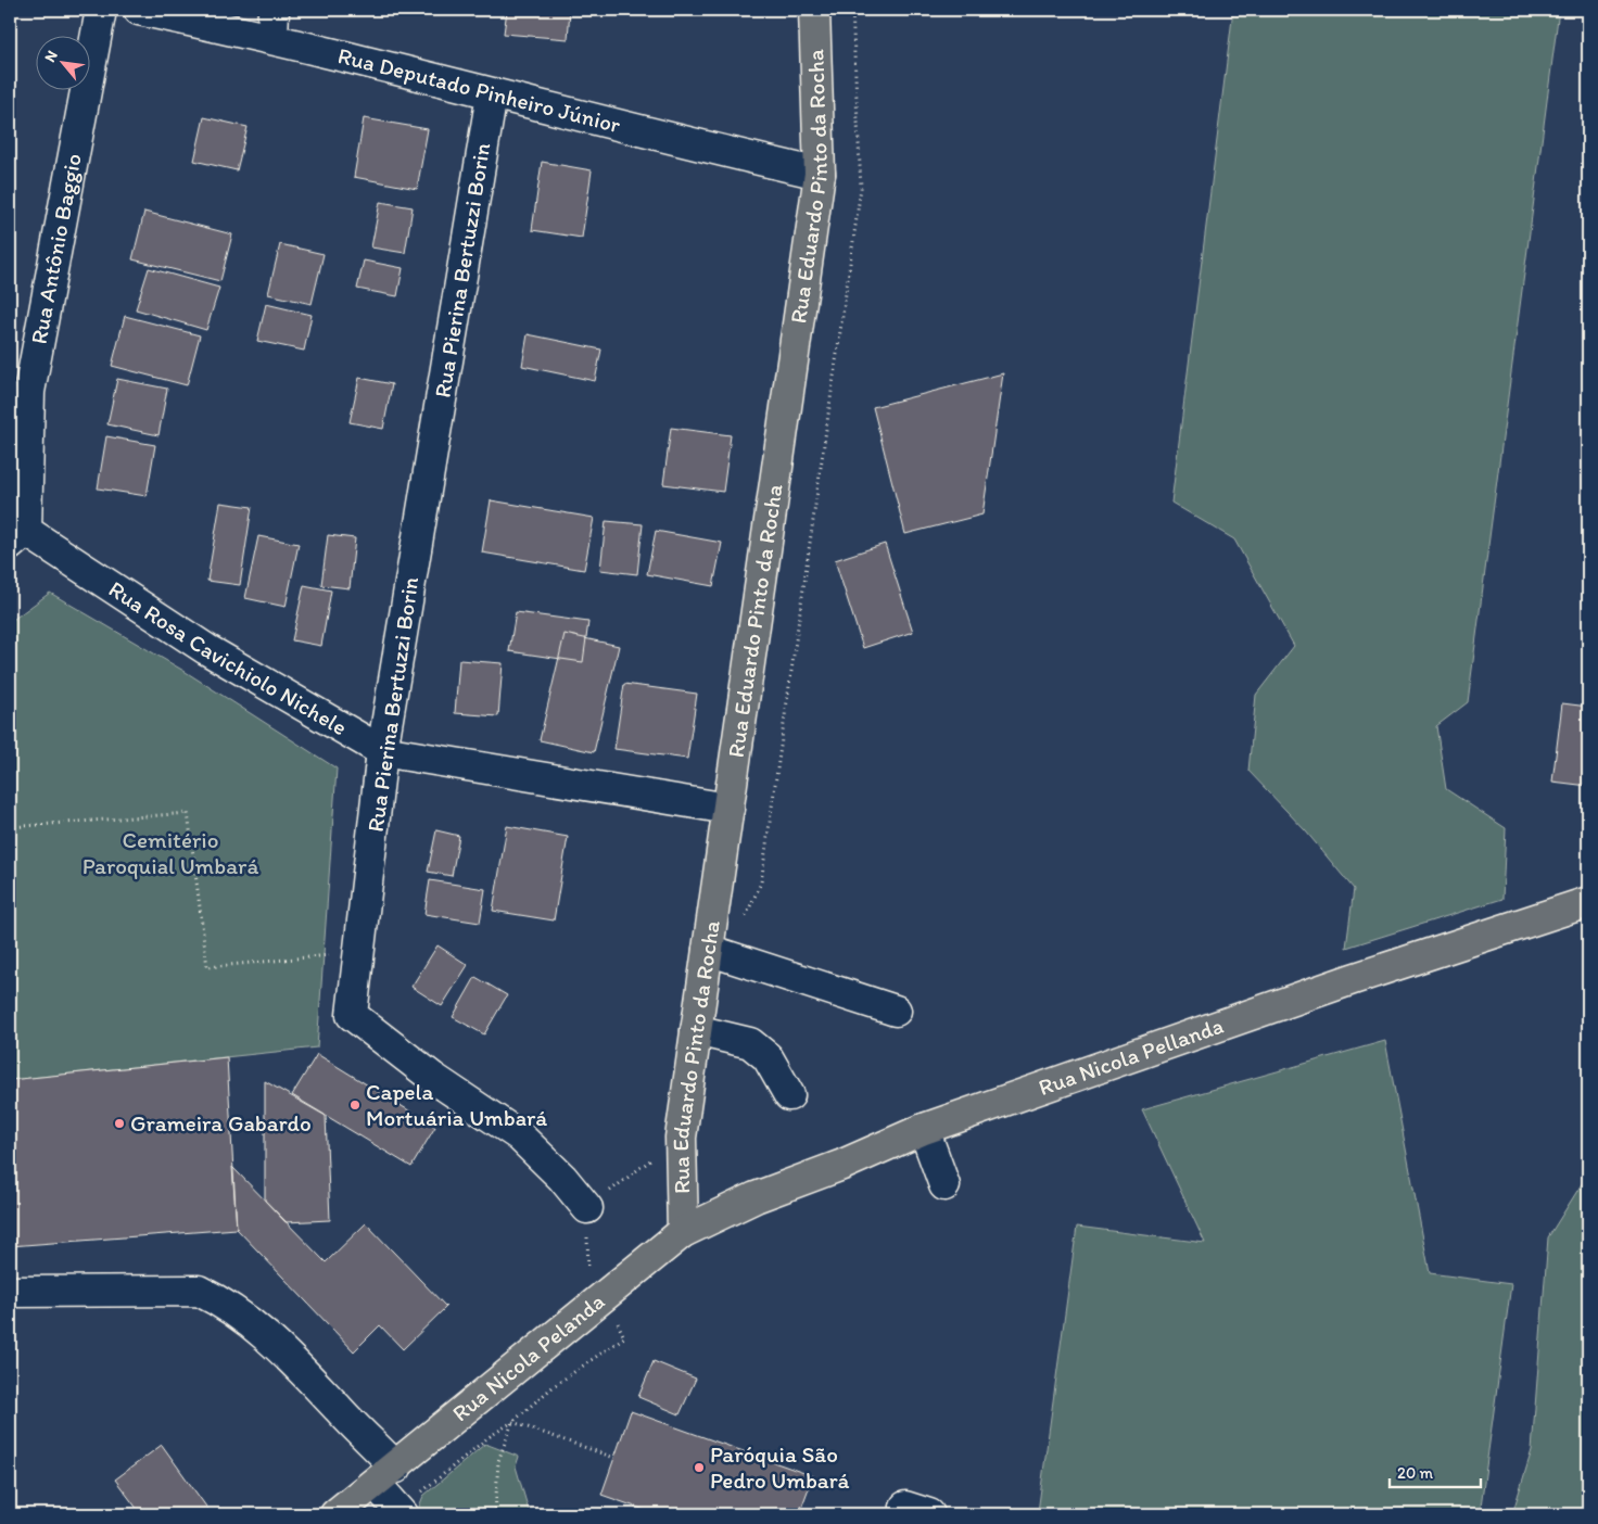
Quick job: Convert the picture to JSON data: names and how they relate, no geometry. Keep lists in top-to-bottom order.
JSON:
{
  "streets": {
    "main road": ["Rua Eduardo Pinto da Rocha", "Rua Nicola Pellanda", "Rua Nicola Pelanda"],
    "street": [
      "Rua Deputado Pinheiro Júnior",
      "Rua Antônio Baggio",
      "Rua Pierina Bertuzzi Borin",
      "Rua Rosa Cavichiolo Nichele"
    ]
  },
  "crossings": [
    ["Rua Deputado Pinheiro Júnior", "Rua Eduardo Pinto da Rocha"],
    ["Rua Deputado Pinheiro Júnior", "Rua Pierina Bertuzzi Borin"],
    ["Rua Eduardo Pinto da Rocha", "Rua Rosa Cavichiolo Nichele"],
    ["Rua Eduardo Pinto da Rocha", "Rua Nicola Pellanda"],
    ["Rua Eduardo Pinto da Rocha", "Rua Nicola Pelanda"],
    ["Rua Antônio Baggio", "Rua Rosa Cavichiolo Nichele"],
    ["Rua Pierina Bertuzzi Borin", "Rua Rosa Cavichiolo Nichele"],
    ["Rua Nicola Pellanda", "Rua Nicola Pelanda"]
  ],
  "parks": ["Cemitério Paroquial Umbará"],
  "places": ["Capela Mortuária Umbará", "Grameira Gabardo", "Paróquia São Pedro Umbará"],
  "scale_bar": "20 m",
  "north": "top left"
}
